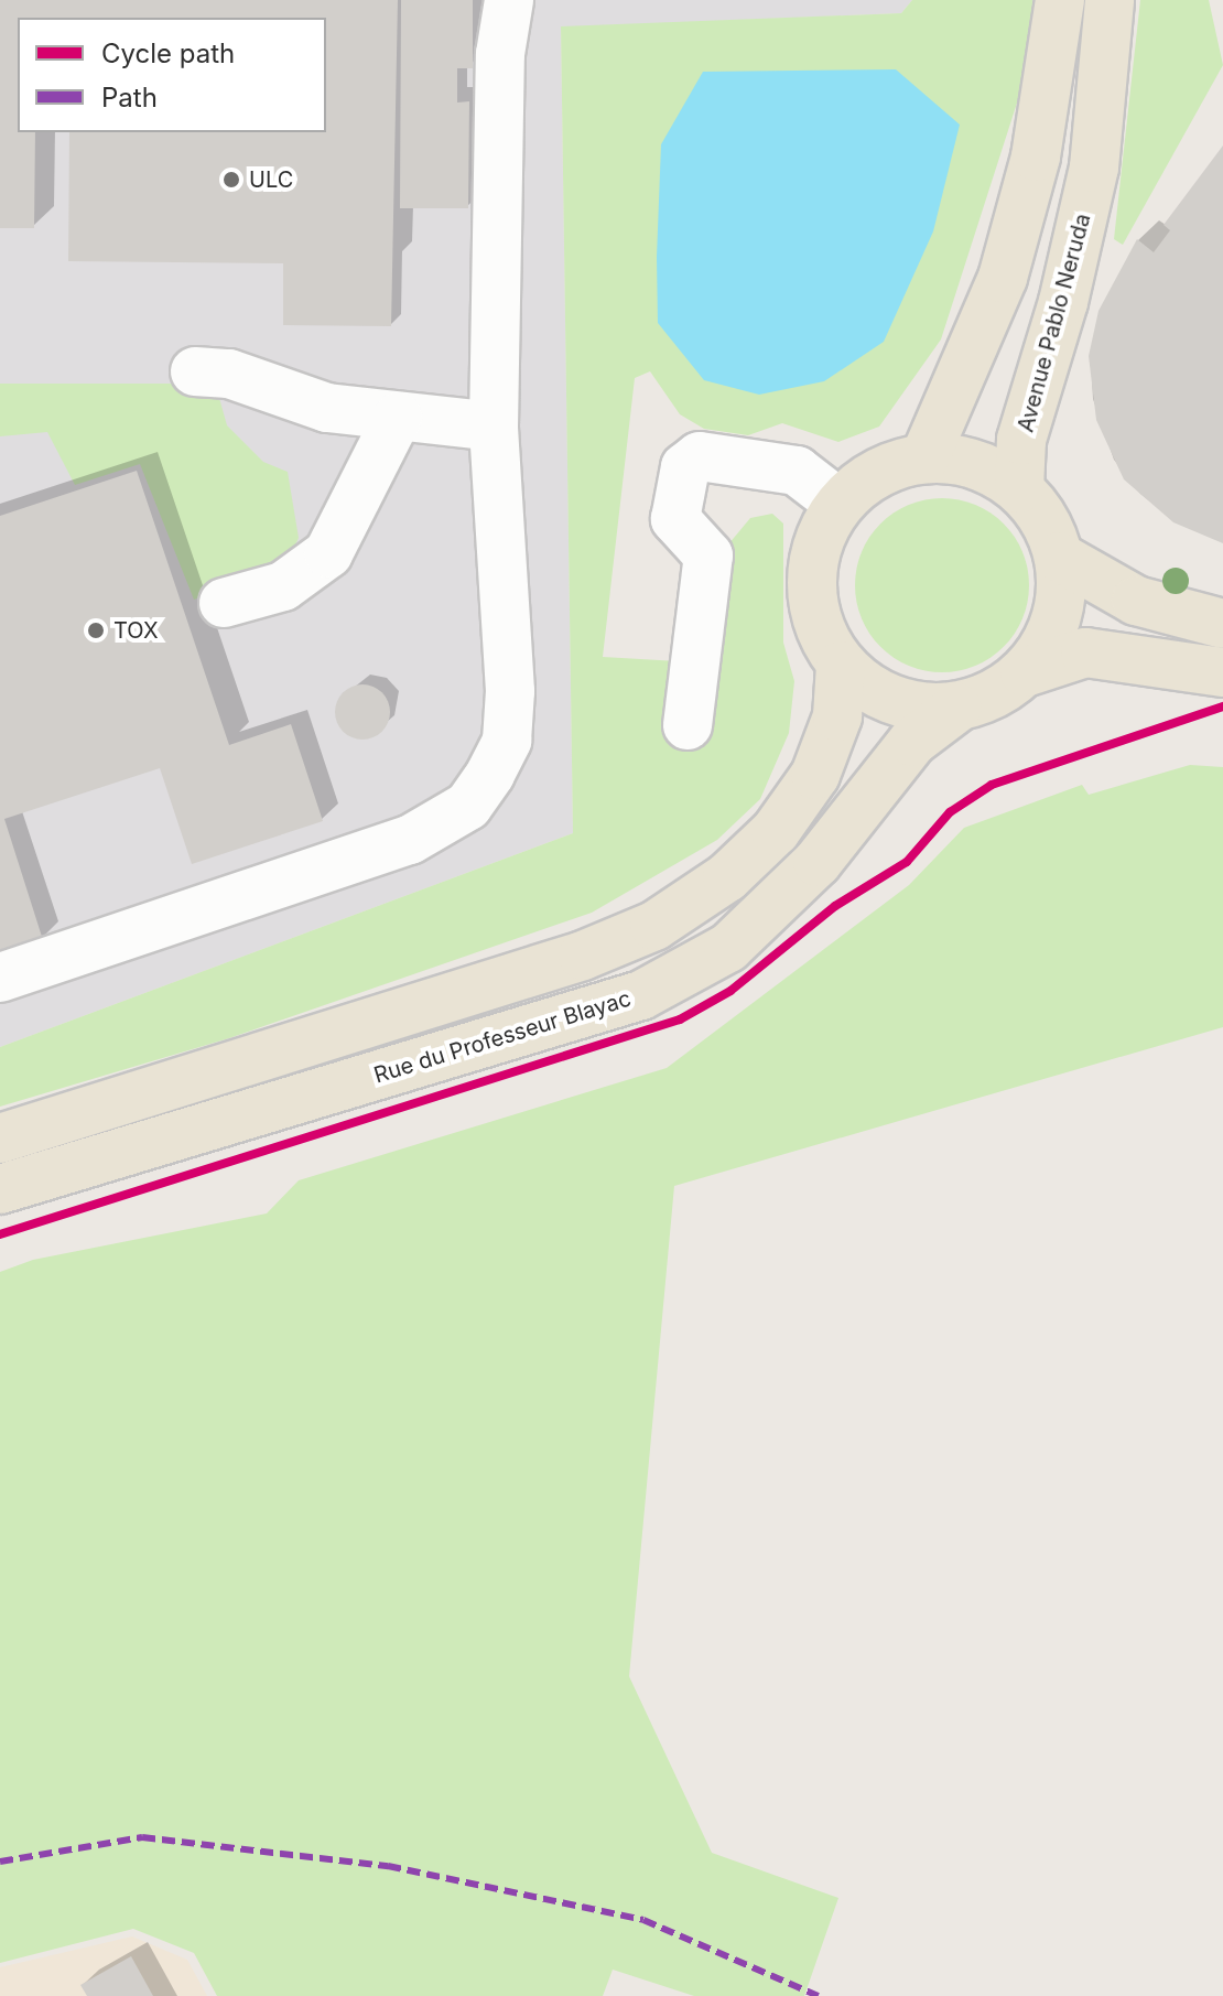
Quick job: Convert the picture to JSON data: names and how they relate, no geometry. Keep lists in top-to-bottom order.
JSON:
{
  "streets": {
    "main road": ["Avenue Pablo Neruda", "Rue du Professeur Blayac"]
  },
  "crossings": [
    ["Avenue Pablo Neruda", "Rue du Professeur Blayac"]
  ],
  "places": ["ULC", "TOX"],
  "legend": ["Cycle path", "Path"]
}
